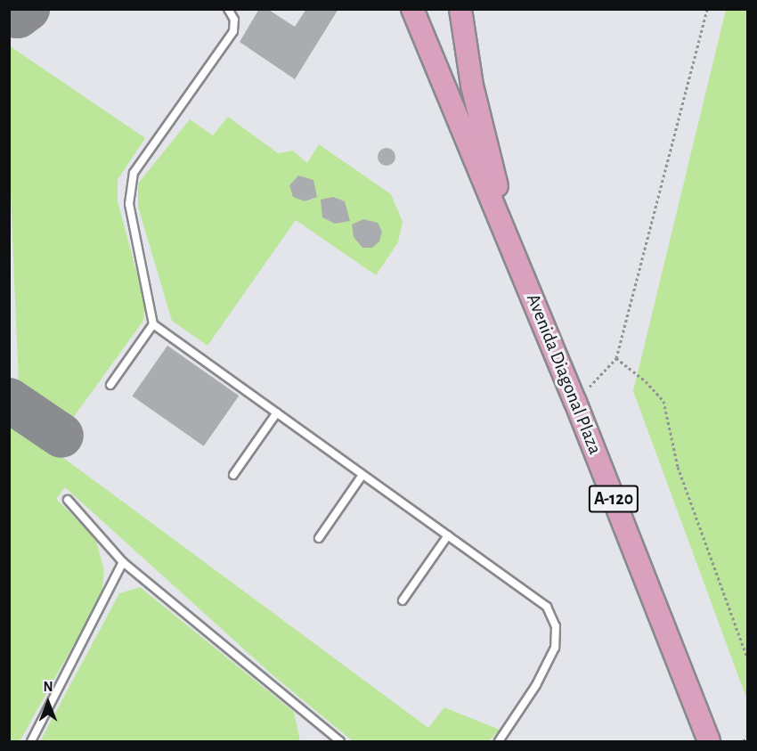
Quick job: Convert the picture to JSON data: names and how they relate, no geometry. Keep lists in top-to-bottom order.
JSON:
{
  "streets": {
    "main road": ["Avenida Diagonal Plaza", "A-120"]
  },
  "crossings": [
    ["Avenida Diagonal Plaza", "A-120"]
  ],
  "north": "top"
}
